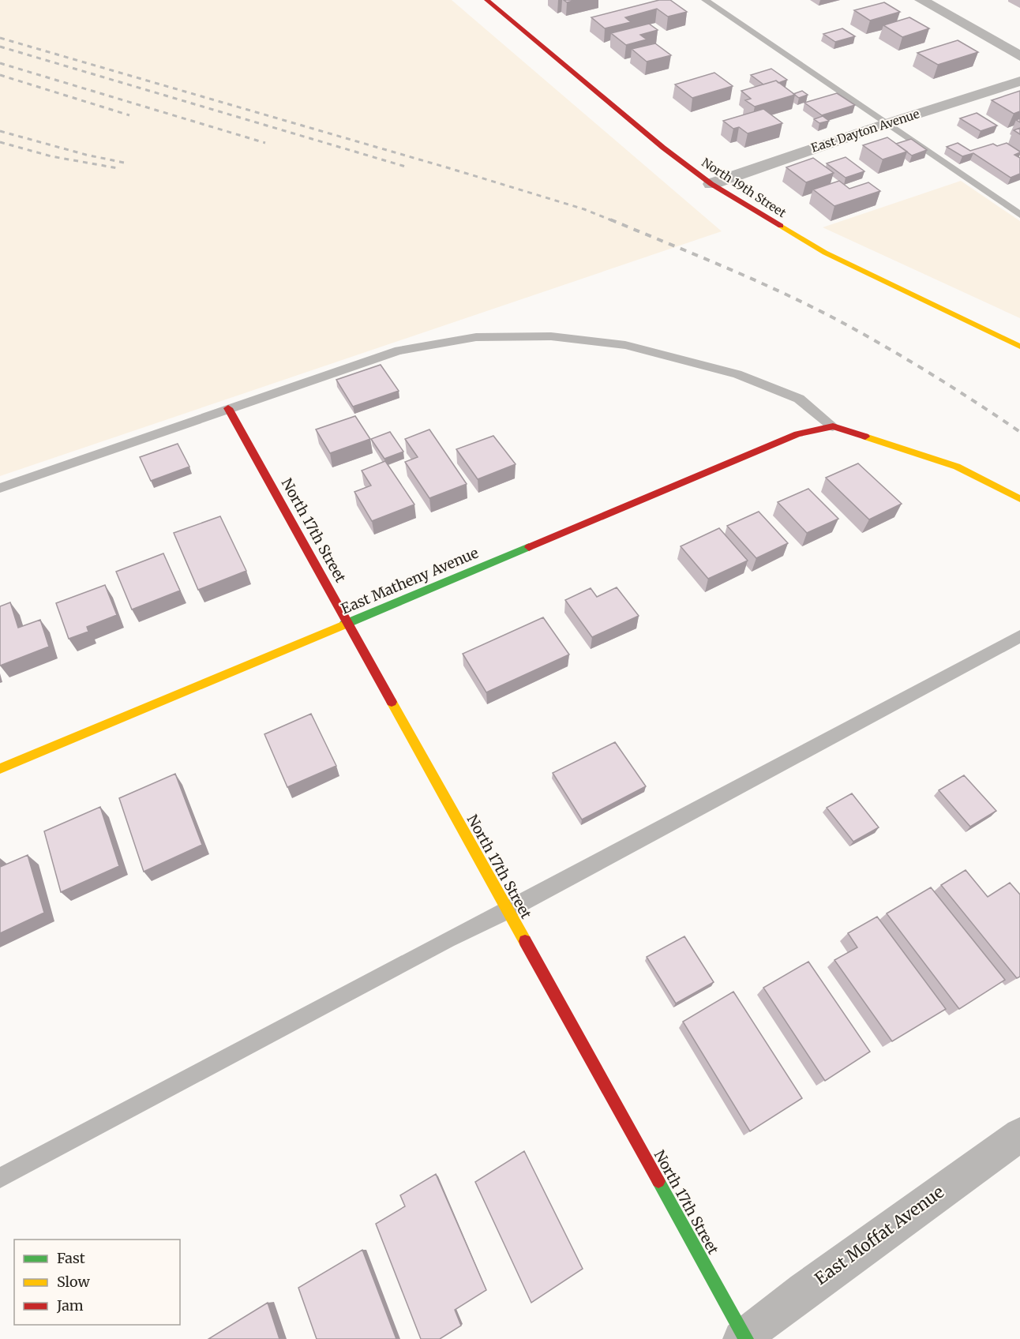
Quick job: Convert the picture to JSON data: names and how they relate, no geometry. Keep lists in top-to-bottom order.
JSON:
{
  "streets": {
    "street": [
      "East Dayton Avenue",
      "North 19th Street",
      "North 17th Street",
      "East Matheny Avenue",
      "East Moffat Avenue"
    ]
  },
  "crossings": [
    ["East Dayton Avenue", "North 19th Street"],
    ["North 17th Street", "East Matheny Avenue"],
    ["North 17th Street", "East Moffat Avenue"]
  ],
  "legend": ["Fast", "Slow", "Jam"]
}
